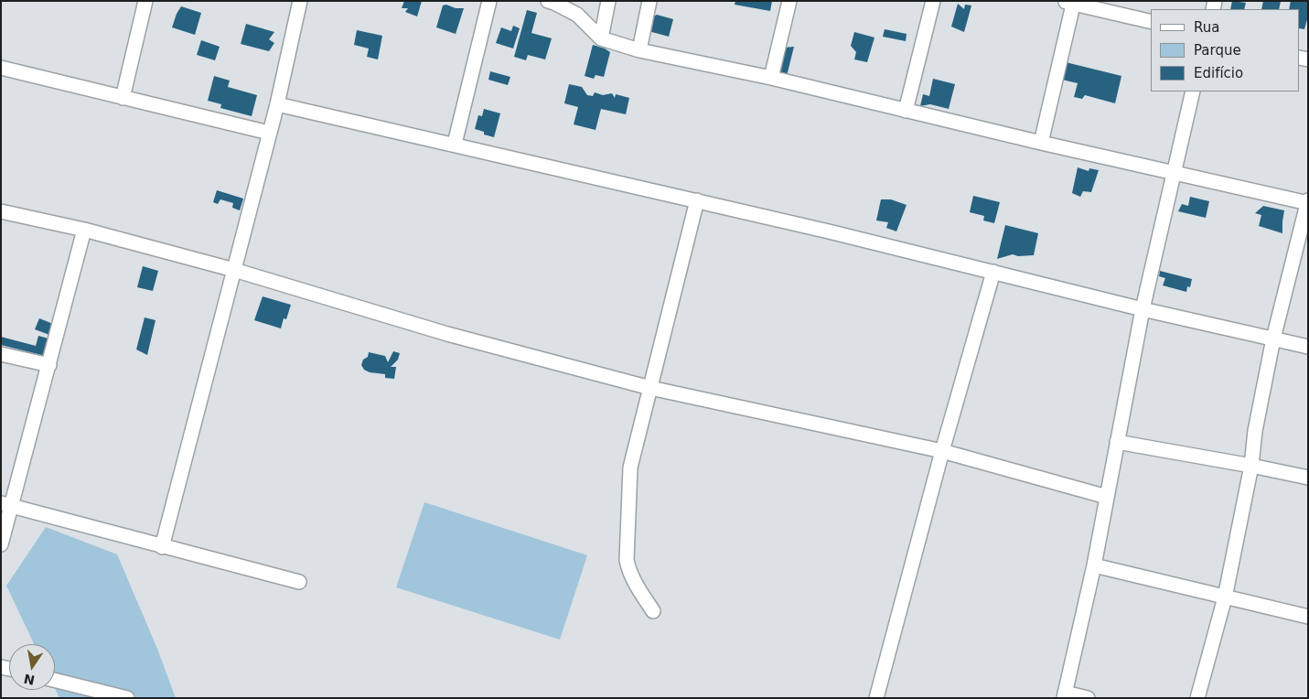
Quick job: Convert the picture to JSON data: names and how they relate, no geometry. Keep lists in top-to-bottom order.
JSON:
{
  "legend": ["Rua", "Parque", "Edifício"],
  "north": "bottom"
}
